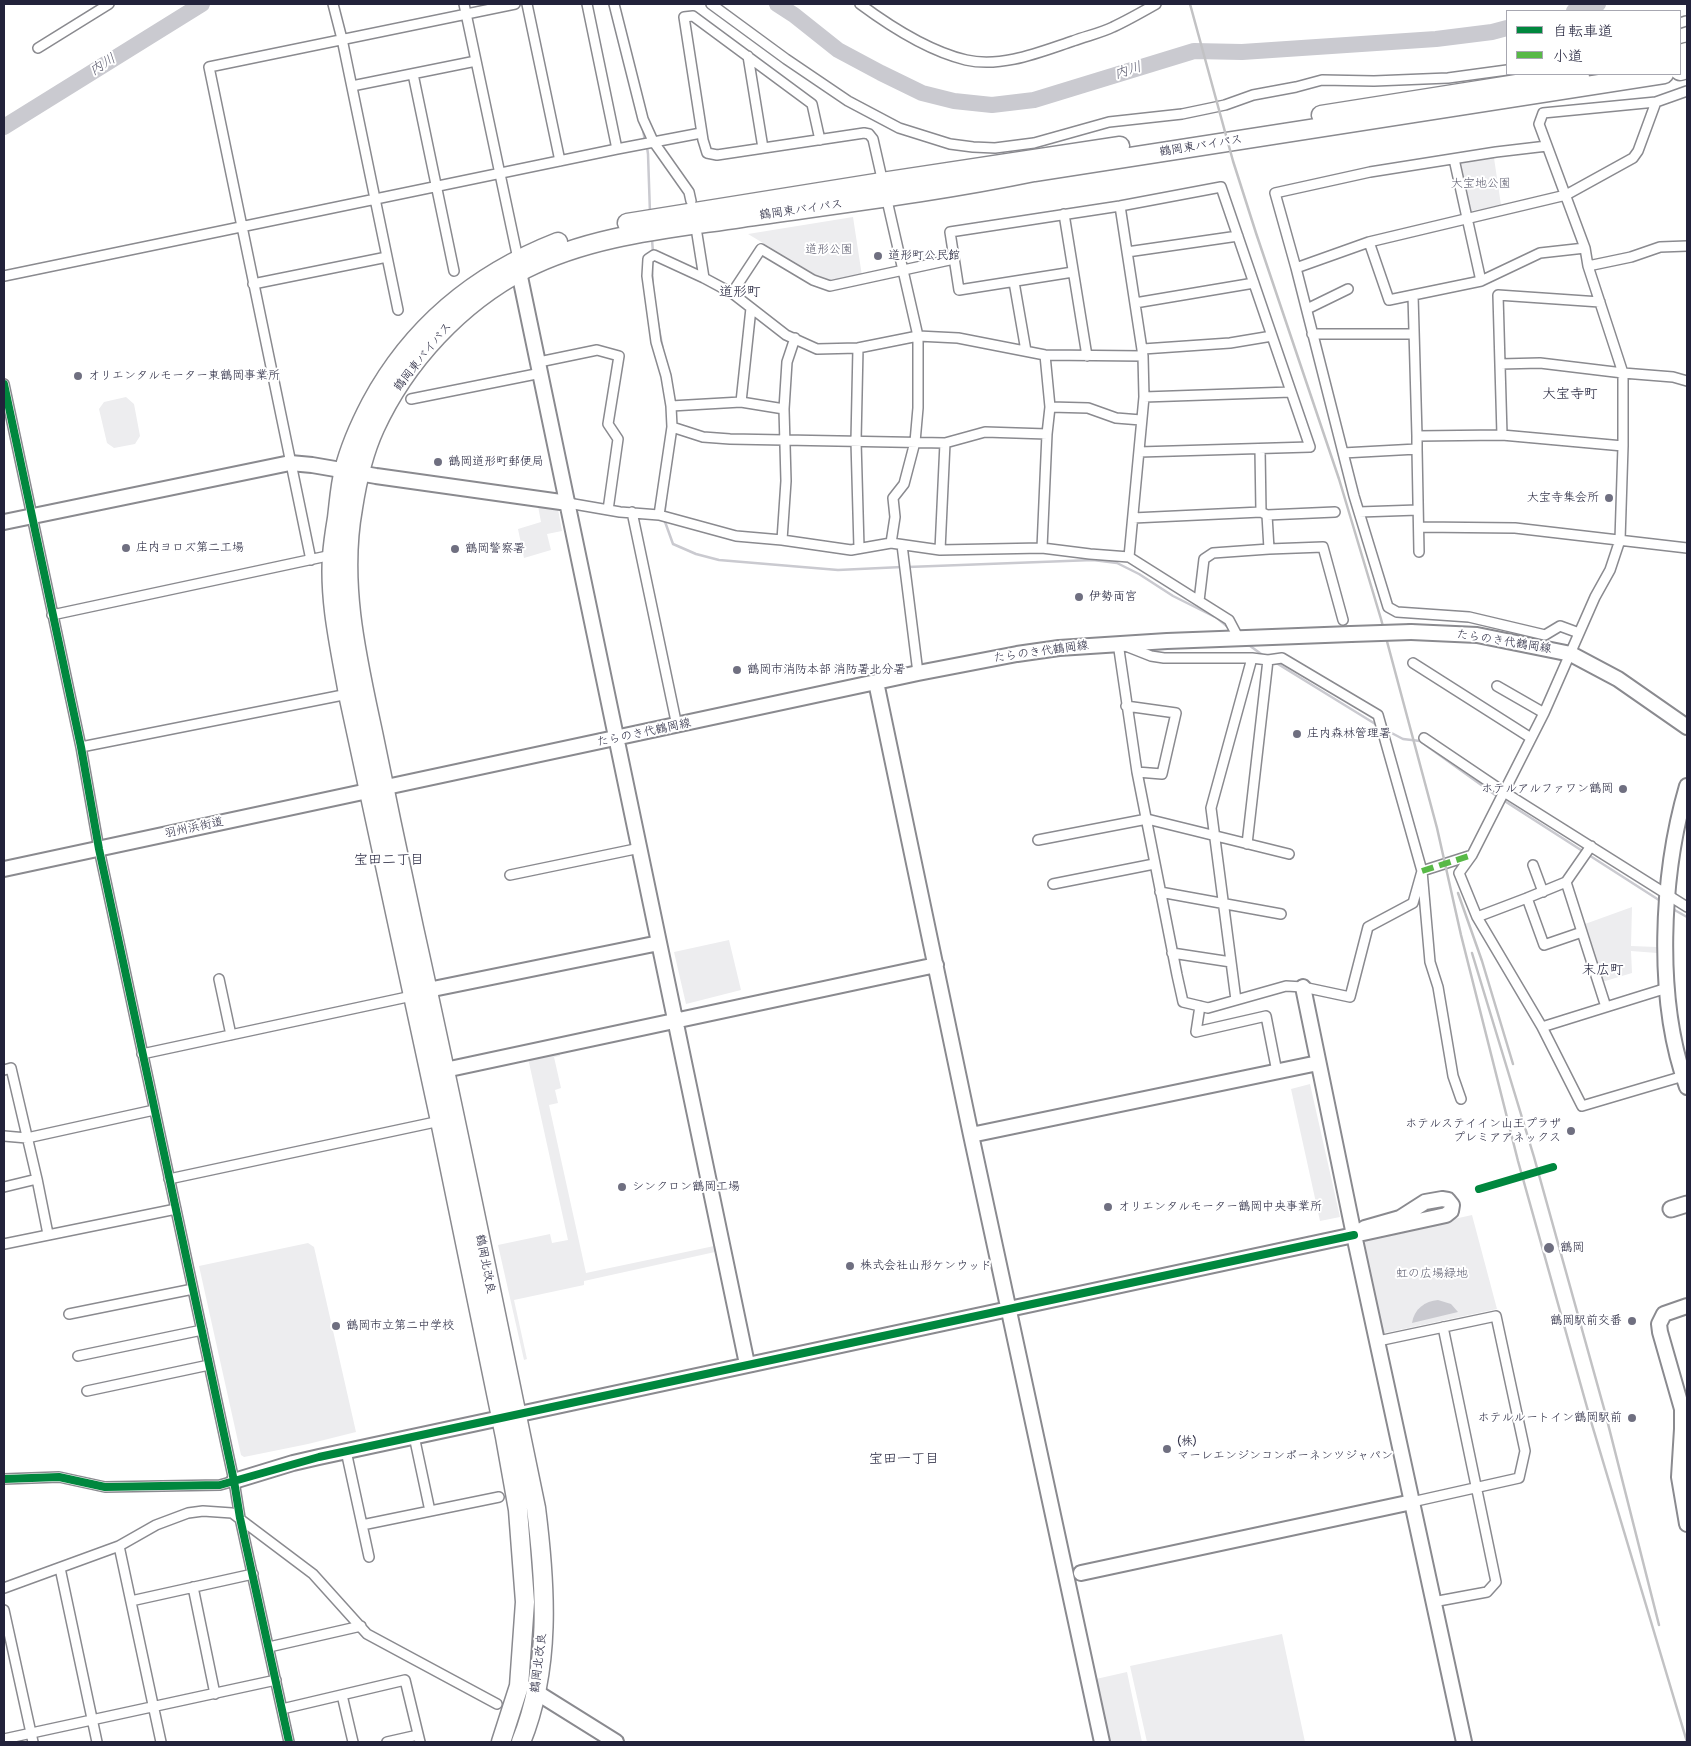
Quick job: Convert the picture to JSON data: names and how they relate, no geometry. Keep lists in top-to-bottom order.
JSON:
{
  "streets": {
    "highway": ["鶴岡東バイパス", "鶴岡北改良"],
    "street": ["たらのき代鶴岡線", "羽州浜街道"]
  },
  "crossings": [
    ["鶴岡東バイパス", "たらのき代鶴岡線"],
    ["鶴岡東バイパス", "羽州浜街道"],
    ["鶴岡東バイパス", "鶴岡北改良"],
    ["たらのき代鶴岡線", "羽州浜街道"],
    ["たらのき代鶴岡線", "鶴岡北改良"],
    ["羽州浜街道", "鶴岡北改良"]
  ],
  "districts": [
    "道形町",
    "大宝寺町",
    "宝田二丁目",
    "末広町",
    "宝田一丁目"
  ],
  "water": ["内川"],
  "parks": ["大宝地公園", "道形公園", "虹の広場緑地"],
  "places": [
    "道形町公民館",
    "オリエンタルモーター東鶴岡事業所",
    "鶴岡道形町郵便局",
    "大宝寺集会所",
    "庄内ヨロズ第二工場",
    "鶴岡警察署",
    "伊勢両宮",
    "鶴岡市消防本部 消防署北分署",
    "庄内森林管理署",
    "ホテルアルファワン鶴岡",
    "ホテルステイイン山王プラザ プレミアアネックス",
    "シンクロン鶴岡工場",
    "オリエンタルモーター鶴岡中央事業所",
    "鶴岡",
    "株式会社山形ケンウッド",
    "鶴岡駅前交番",
    "鶴岡市立第二中学校",
    "ホテルルートイン鶴岡駅前",
    "(株) マーレエンジンコンポーネンツジャパン"
  ],
  "legend": ["自転車道", "小道"]
}
